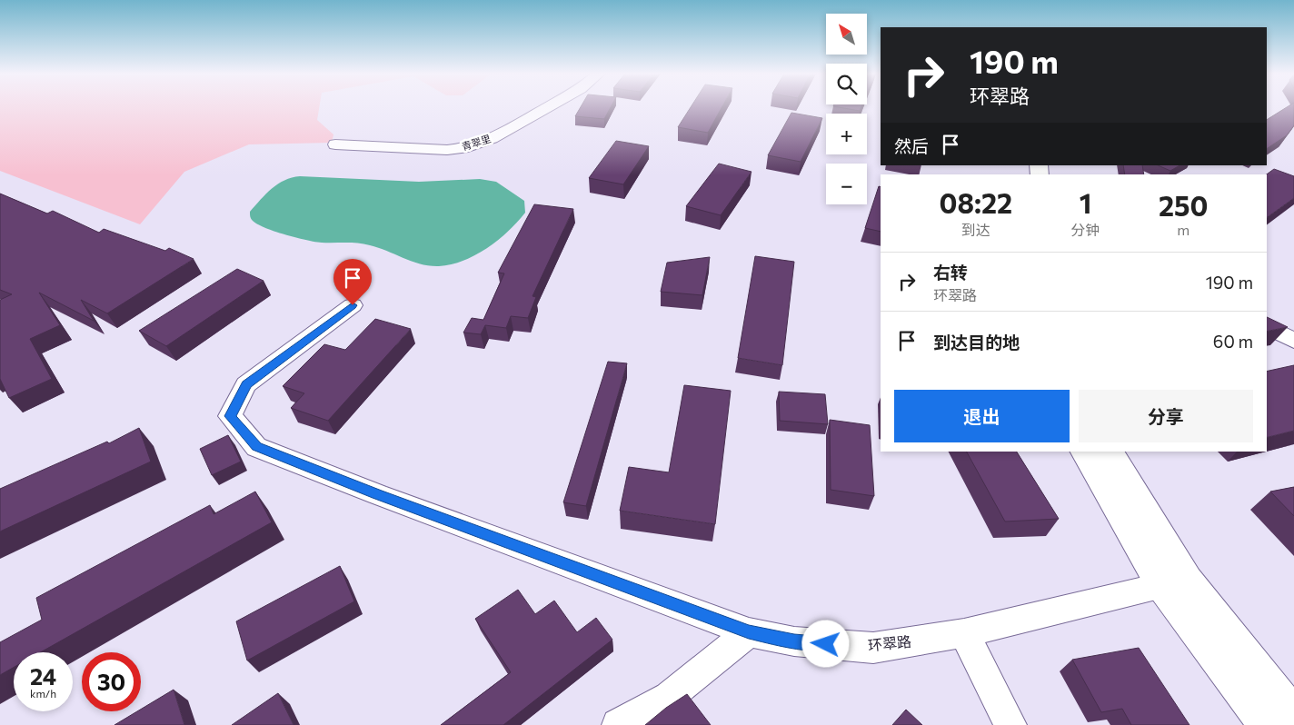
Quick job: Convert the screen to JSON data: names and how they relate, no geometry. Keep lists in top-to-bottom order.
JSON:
{
  "streets": {
    "street": ["青翠里", "环翠路"]
  },
  "north": "top left",
  "page": {
    "map_buttons": ["+", "−"],
    "turn": ["190 m", "环翠路"],
    "then": "然后",
    "eta": [
      "08:22",
      "到达",
      "1",
      "分钟",
      "250",
      "m"
    ],
    "list": [
      {
        "name": "右转",
        "note": "环翠路",
        "value": "190 m"
      },
      {
        "name": "到达目的地",
        "value": "60 m"
      }
    ],
    "buttons": ["退出", "分享"],
    "speed": "24 km/h",
    "limit": "30"
  }
}
